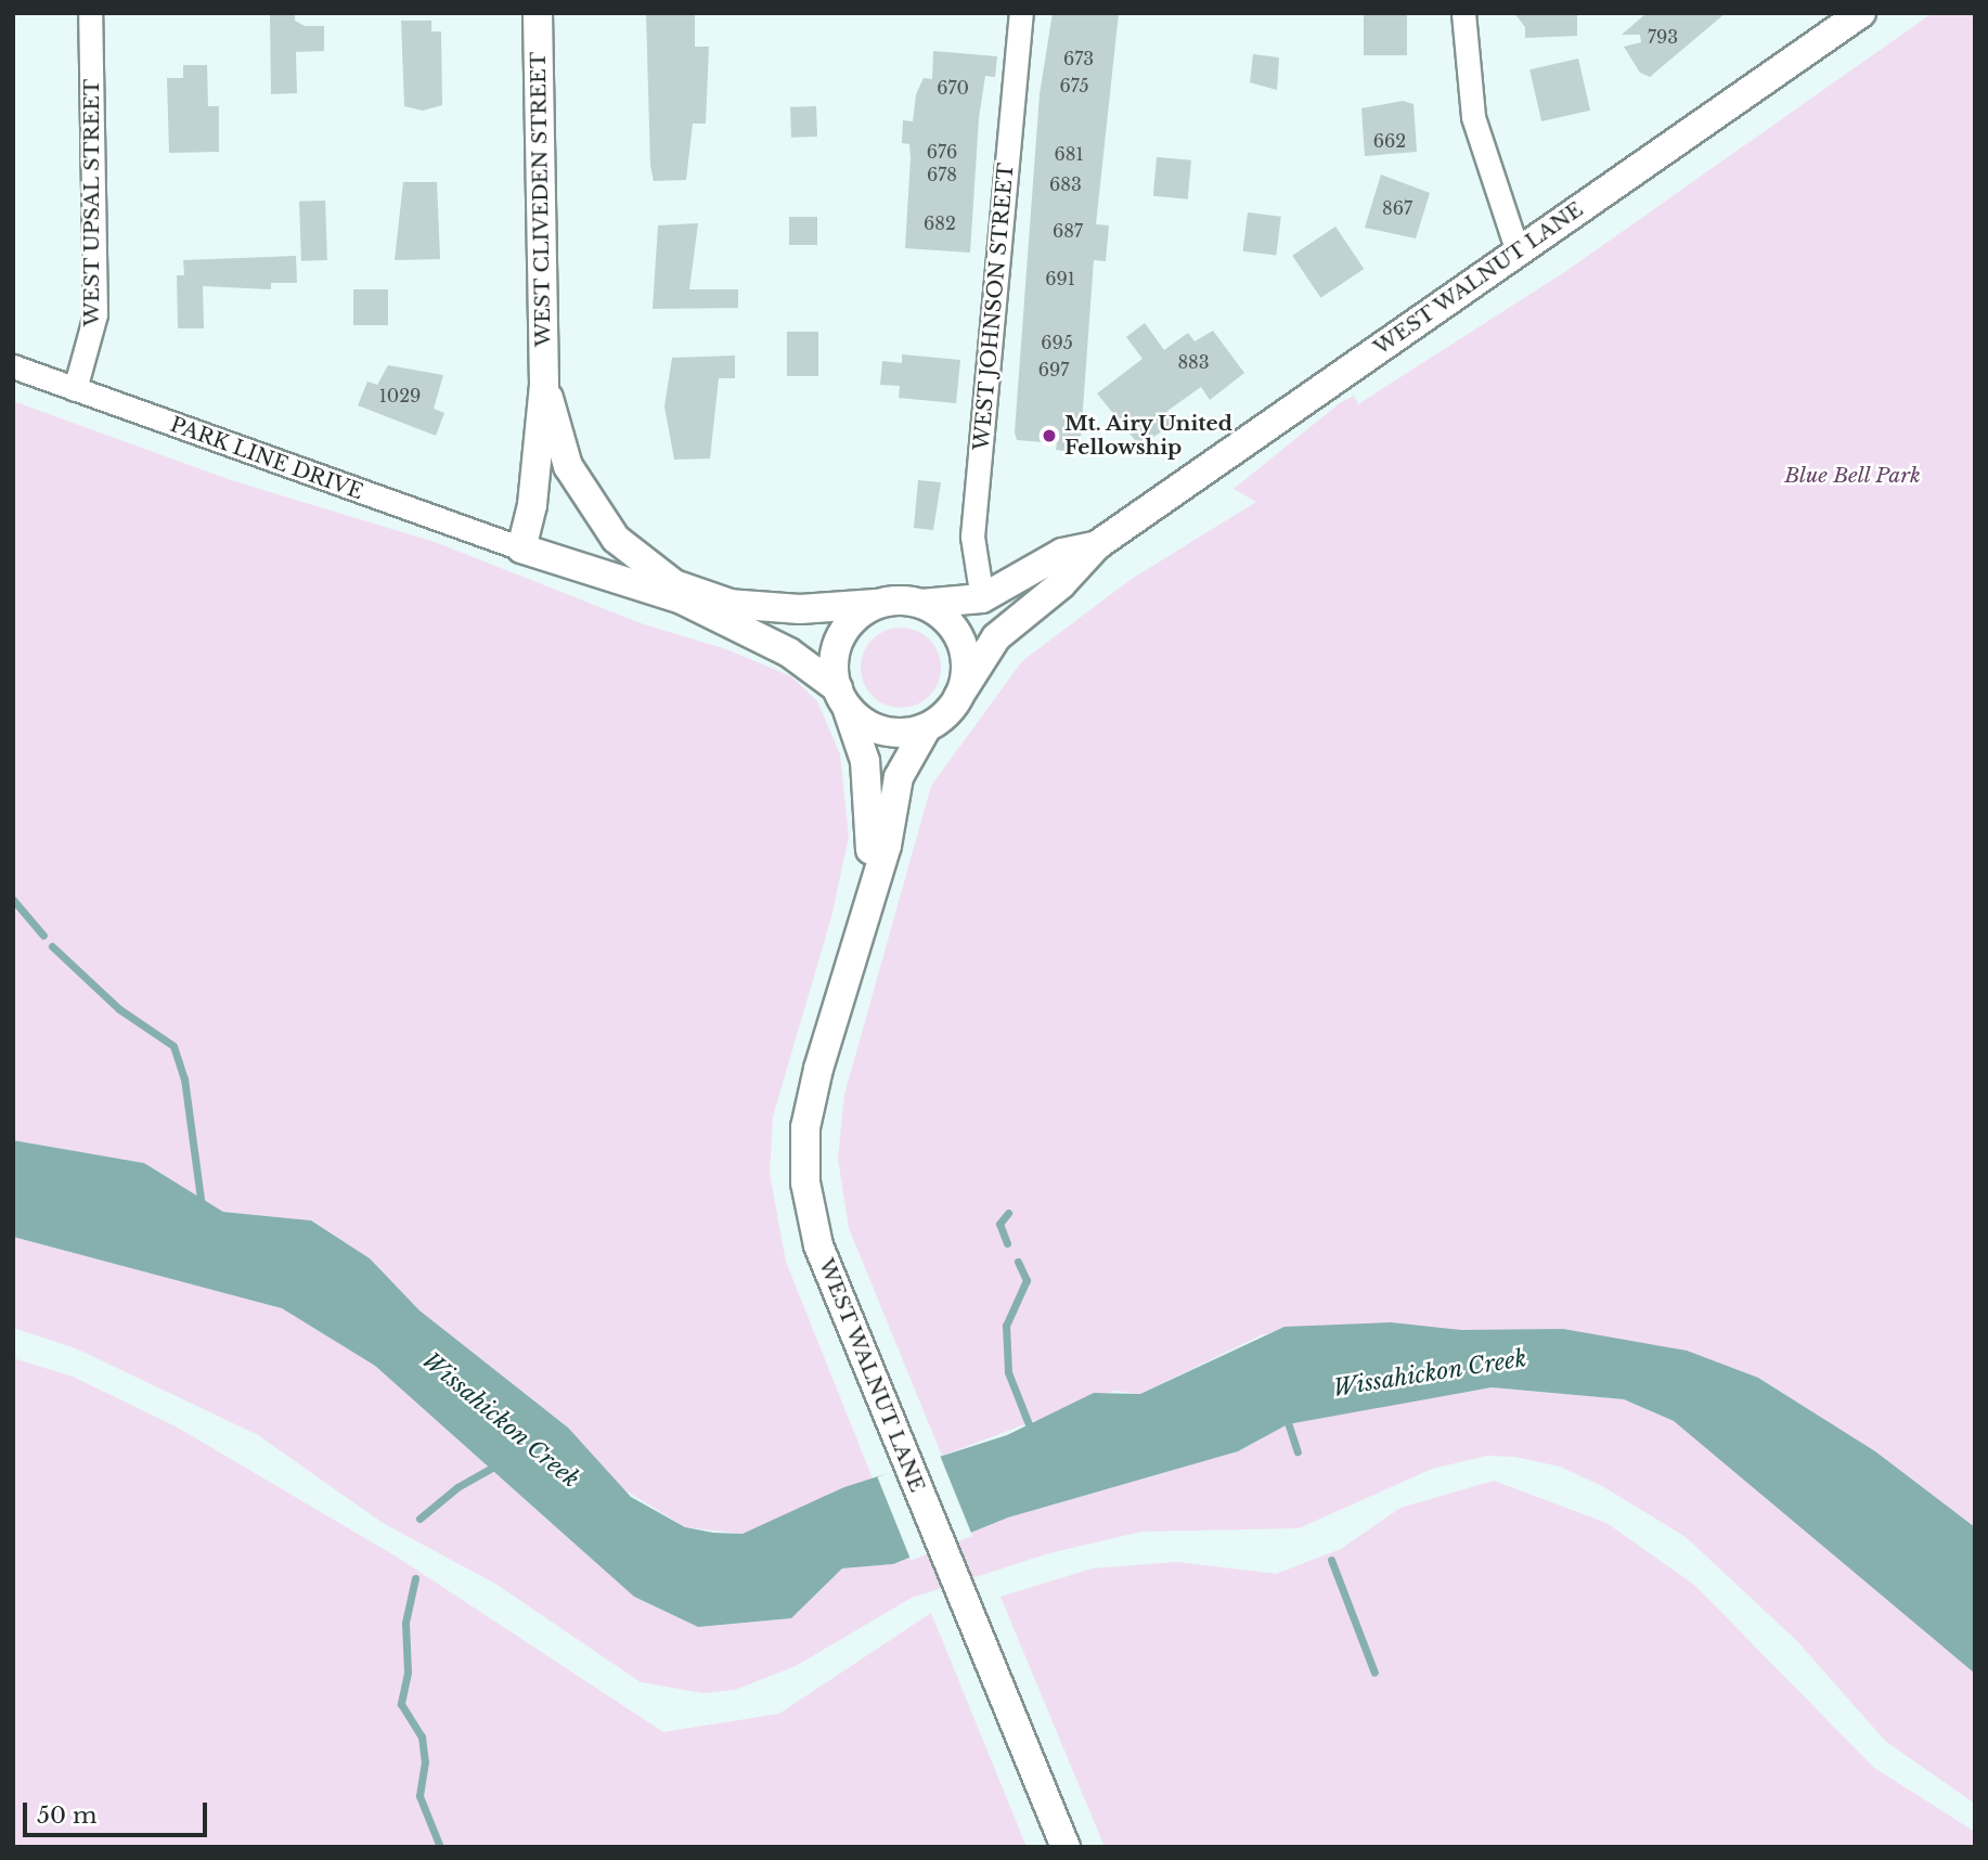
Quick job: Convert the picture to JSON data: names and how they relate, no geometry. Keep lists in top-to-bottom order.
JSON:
{
  "streets": {
    "street": [
      "WEST CLIVEDEN STREET",
      "WEST UPSAL STREET",
      "WEST WALNUT LANE",
      "WEST JOHNSON STREET",
      "PARK LINE DRIVE"
    ]
  },
  "crossings": [
    ["WEST CLIVEDEN STREET", "PARK LINE DRIVE"],
    ["WEST UPSAL STREET", "PARK LINE DRIVE"],
    ["WEST WALNUT LANE", "WEST JOHNSON STREET"]
  ],
  "water": ["Wissahickon Creek"],
  "parks": ["Blue Bell Park"],
  "places": ["Mt. Airy United Fellowship"],
  "house_numbers": [
    "793",
    "673",
    "675",
    "670",
    "662",
    "676",
    "681",
    "678",
    "683",
    "867",
    "682",
    "687",
    "691",
    "695",
    "883",
    "697",
    "1029"
  ],
  "scale_bar": "50 m"
}
